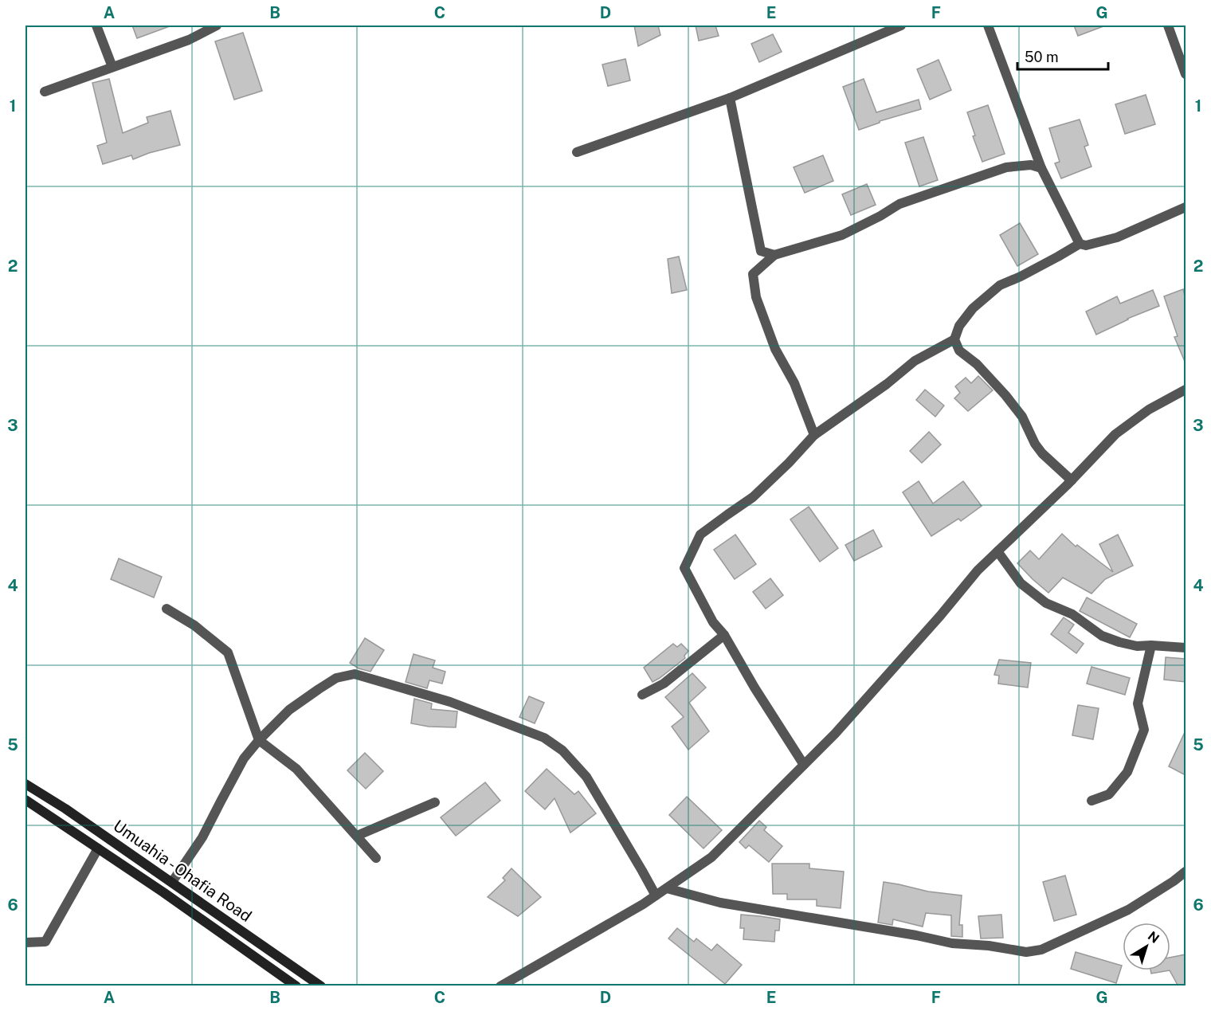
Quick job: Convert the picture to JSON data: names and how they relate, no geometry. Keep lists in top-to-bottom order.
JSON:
{
  "streets": {
    "main road": ["Umuahia - Ohafia Road"]
  },
  "scale_bar": "50 m",
  "north": "top right",
  "grid": {
    "columns": [
      "A",
      "B",
      "C",
      "D",
      "E",
      "F",
      "G"
    ],
    "rows": [
      "1",
      "2",
      "3",
      "4",
      "5",
      "6"
    ]
  }
}
